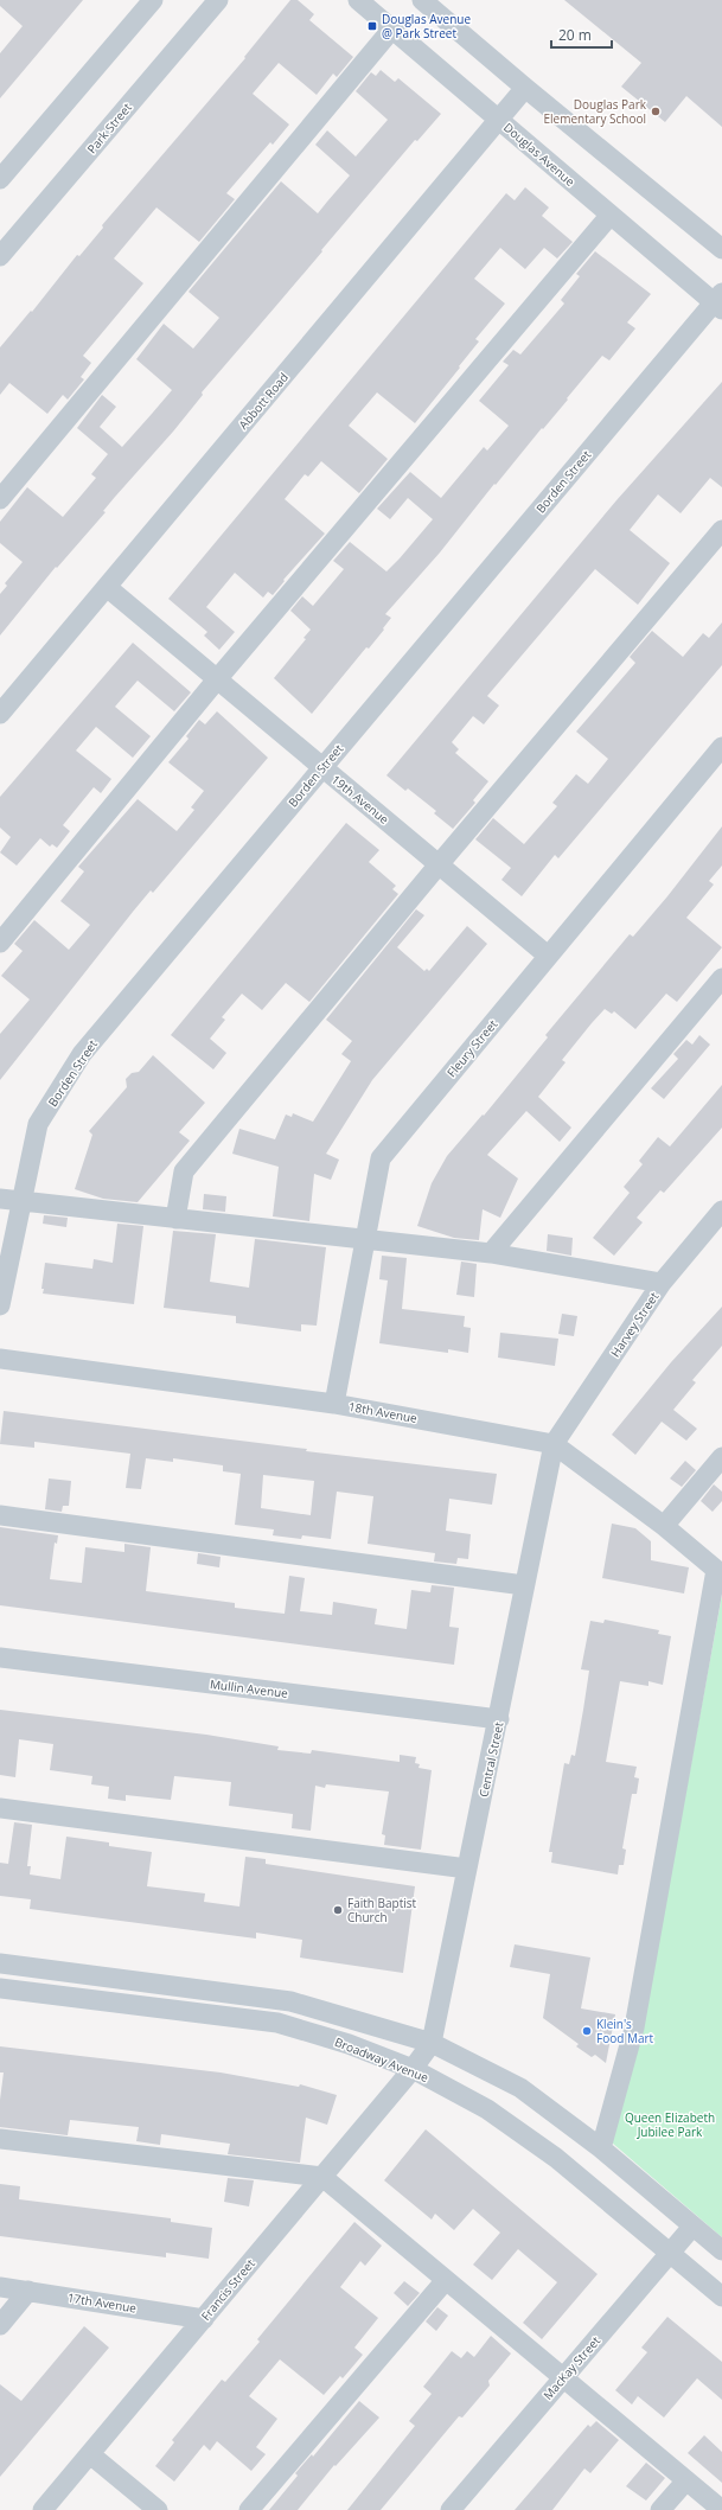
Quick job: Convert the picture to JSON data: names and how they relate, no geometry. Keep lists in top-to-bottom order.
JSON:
{
  "streets": {
    "street": [
      "Park Street",
      "Douglas Avenue",
      "Abbott Road",
      "Borden Street",
      "19th Avenue",
      "Fleury Street",
      "Harvey Street",
      "18th Avenue",
      "Mullin Avenue",
      "Central Street",
      "Broadway Avenue",
      "Francis Street",
      "17th Avenue",
      "MacKay Street"
    ]
  },
  "crossings": [
    ["Douglas Avenue", "Abbott Road"],
    ["Douglas Avenue", "Borden Street"],
    ["Abbott Road", "19th Avenue"],
    ["Borden Street", "19th Avenue"],
    ["19th Avenue", "Fleury Street"],
    ["Fleury Street", "18th Avenue"],
    ["Harvey Street", "18th Avenue"],
    ["Harvey Street", "Central Street"],
    ["18th Avenue", "Central Street"],
    ["Mullin Avenue", "Central Street"],
    ["Central Street", "Broadway Avenue"],
    ["Central Street", "Francis Street"],
    ["Broadway Avenue", "Francis Street"],
    ["Broadway Avenue", "MacKay Street"],
    ["Francis Street", "17th Avenue"]
  ],
  "parks": ["Queen Elizabeth Jubilee Park"],
  "places": {
    "transit": ["Douglas Avenue @ Park Street"],
    "other": ["Douglas Park Elementary School", "Faith Baptist Church", "Klein's Food Mart"]
  },
  "scale_bar": "20 m"
}
